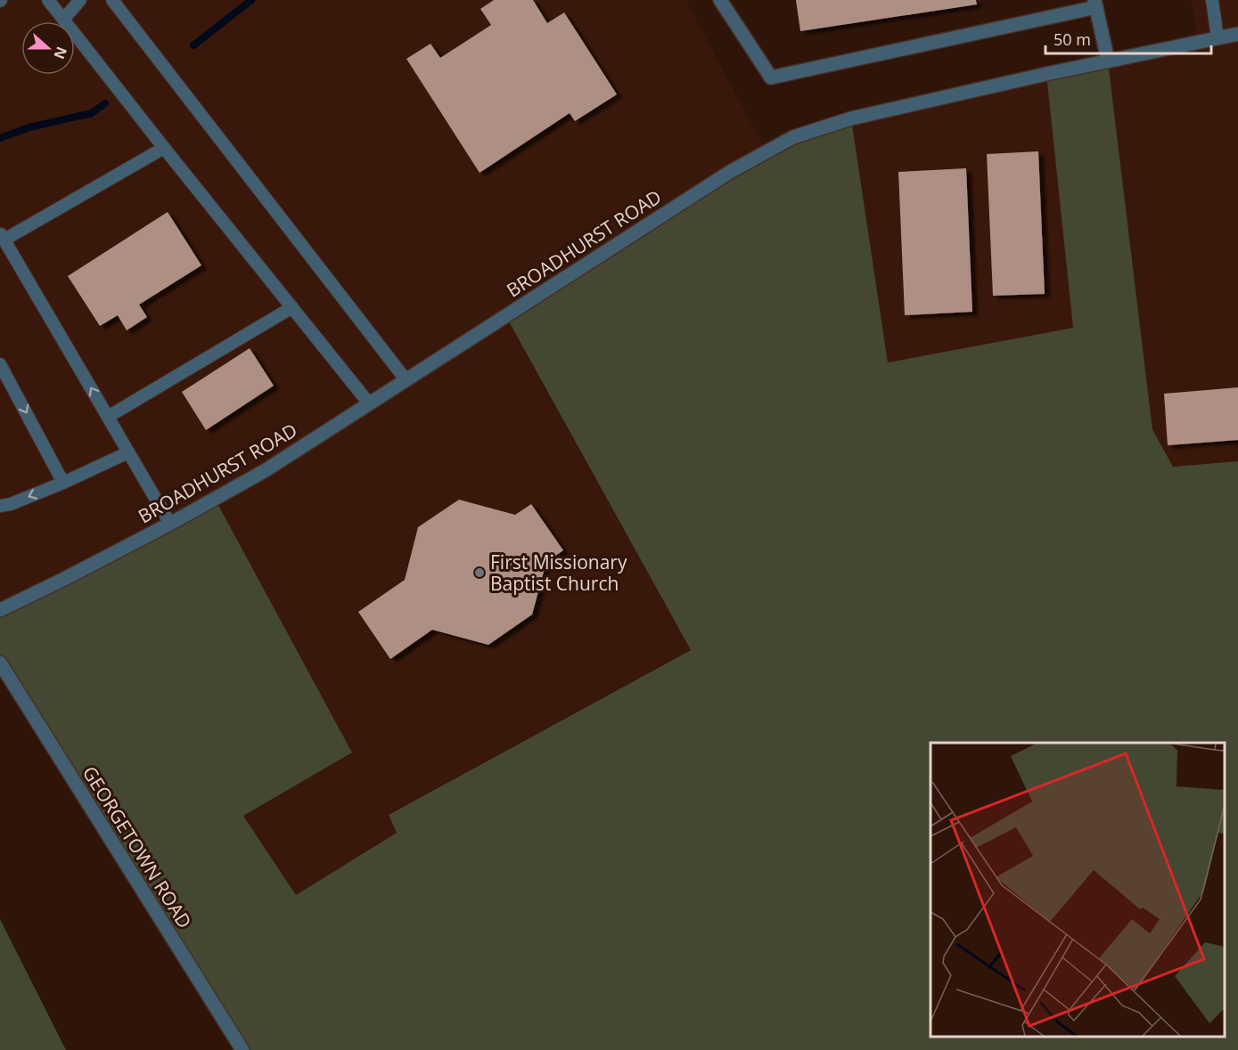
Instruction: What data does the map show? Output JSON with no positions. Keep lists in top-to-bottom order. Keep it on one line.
{"streets":{"street":["BROADHURST ROAD","GEORGETOWN ROAD"]},"places":["First Missionary Baptist Church"],"scale_bar":"50 m","north":"right"}
